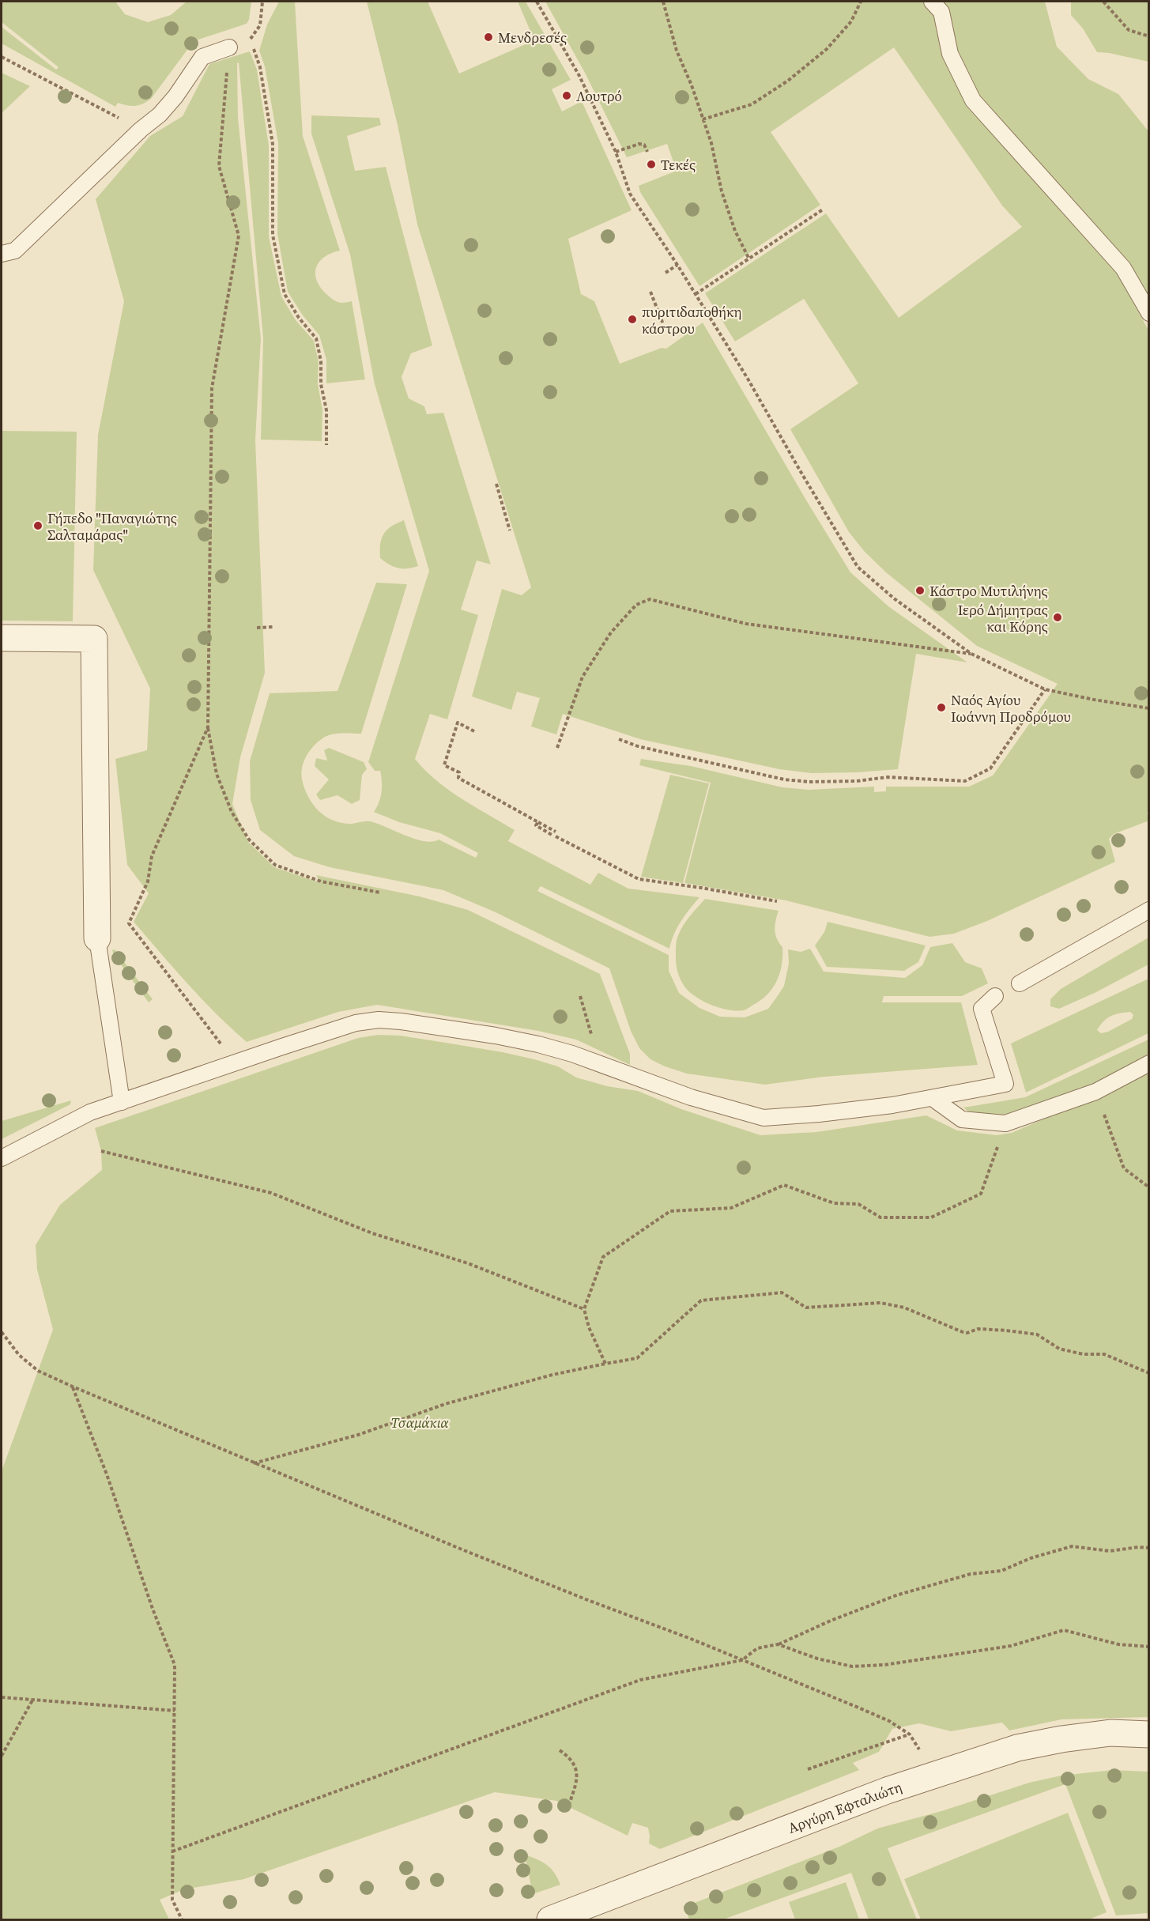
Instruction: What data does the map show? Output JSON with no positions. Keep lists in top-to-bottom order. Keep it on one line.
{"streets":{"street":["Αργύρη Εφταλιώτη"]},"parks":["Τσαμάκια"],"places":["Μενδρεσές","Λουτρό","Τεκές","πυριτιδαποθήκη κάστρου","Γήπεδο \"Παναγιώτης Σαλταμάρας\"","Κάστρο Μυτιλήνης","Ιερό Δήμητρας και Κόρης","Ναός Αγίου Ιωάννη Προδρόμου"]}
